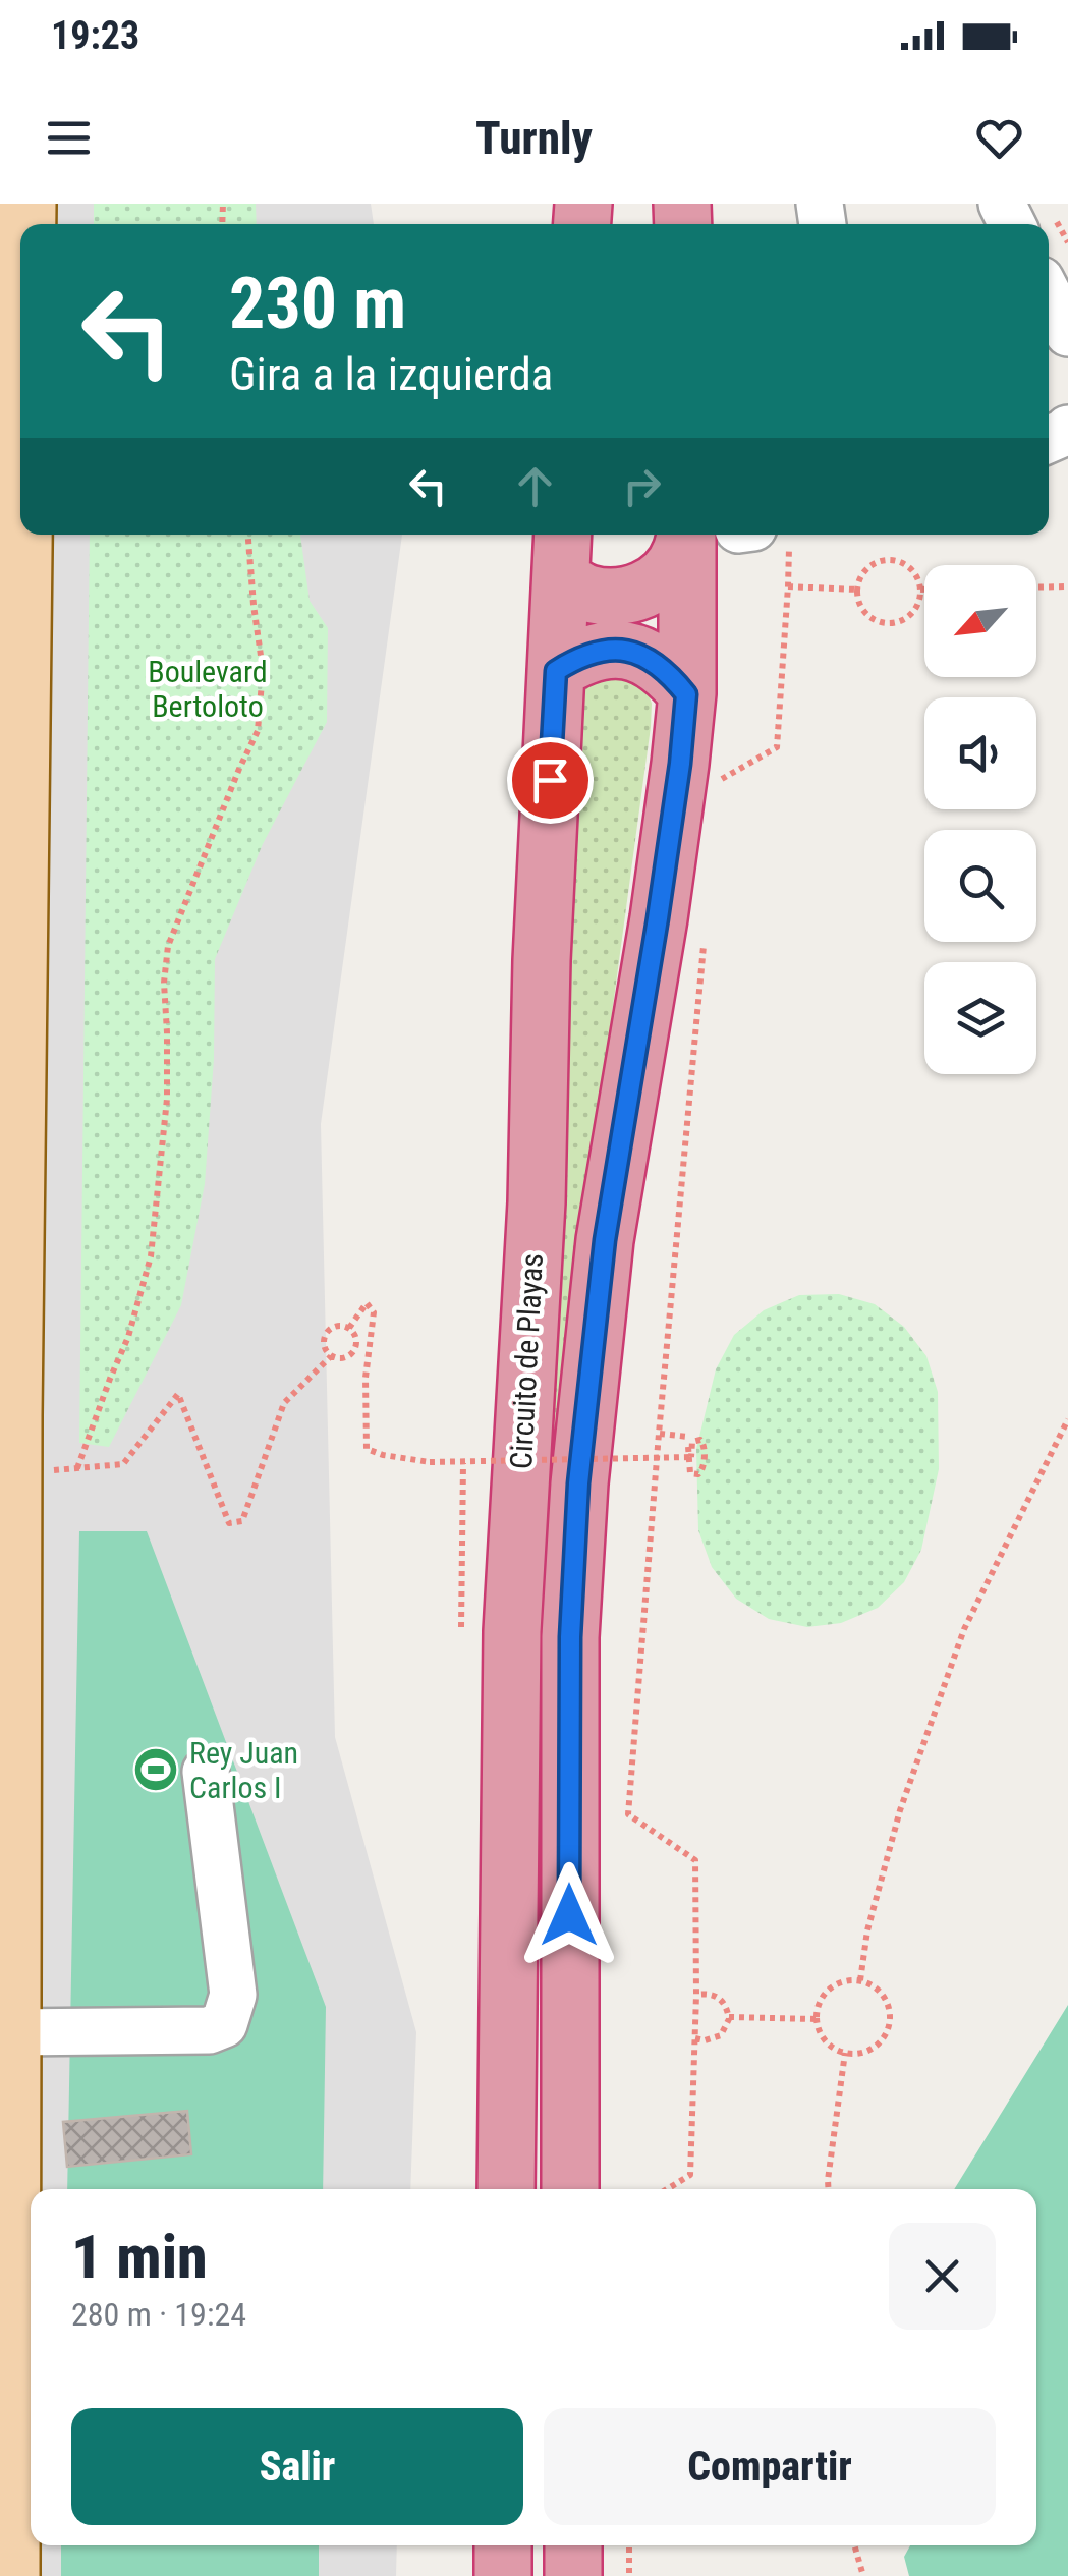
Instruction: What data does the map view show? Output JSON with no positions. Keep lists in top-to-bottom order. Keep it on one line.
{"streets":{"highway":["Circuito de Playas"]},"parks":["Boulevard Bertoloto"],"places":{"sports":["Rey Juan Carlos I"]},"north":"bottom left","page":{"status":"19:23","header":"Turnly","turn":["230 m","Gira a la izquierda"],"heading":["1 min","280 m · 19:24"],"buttons":["Salir","Compartir"]}}
